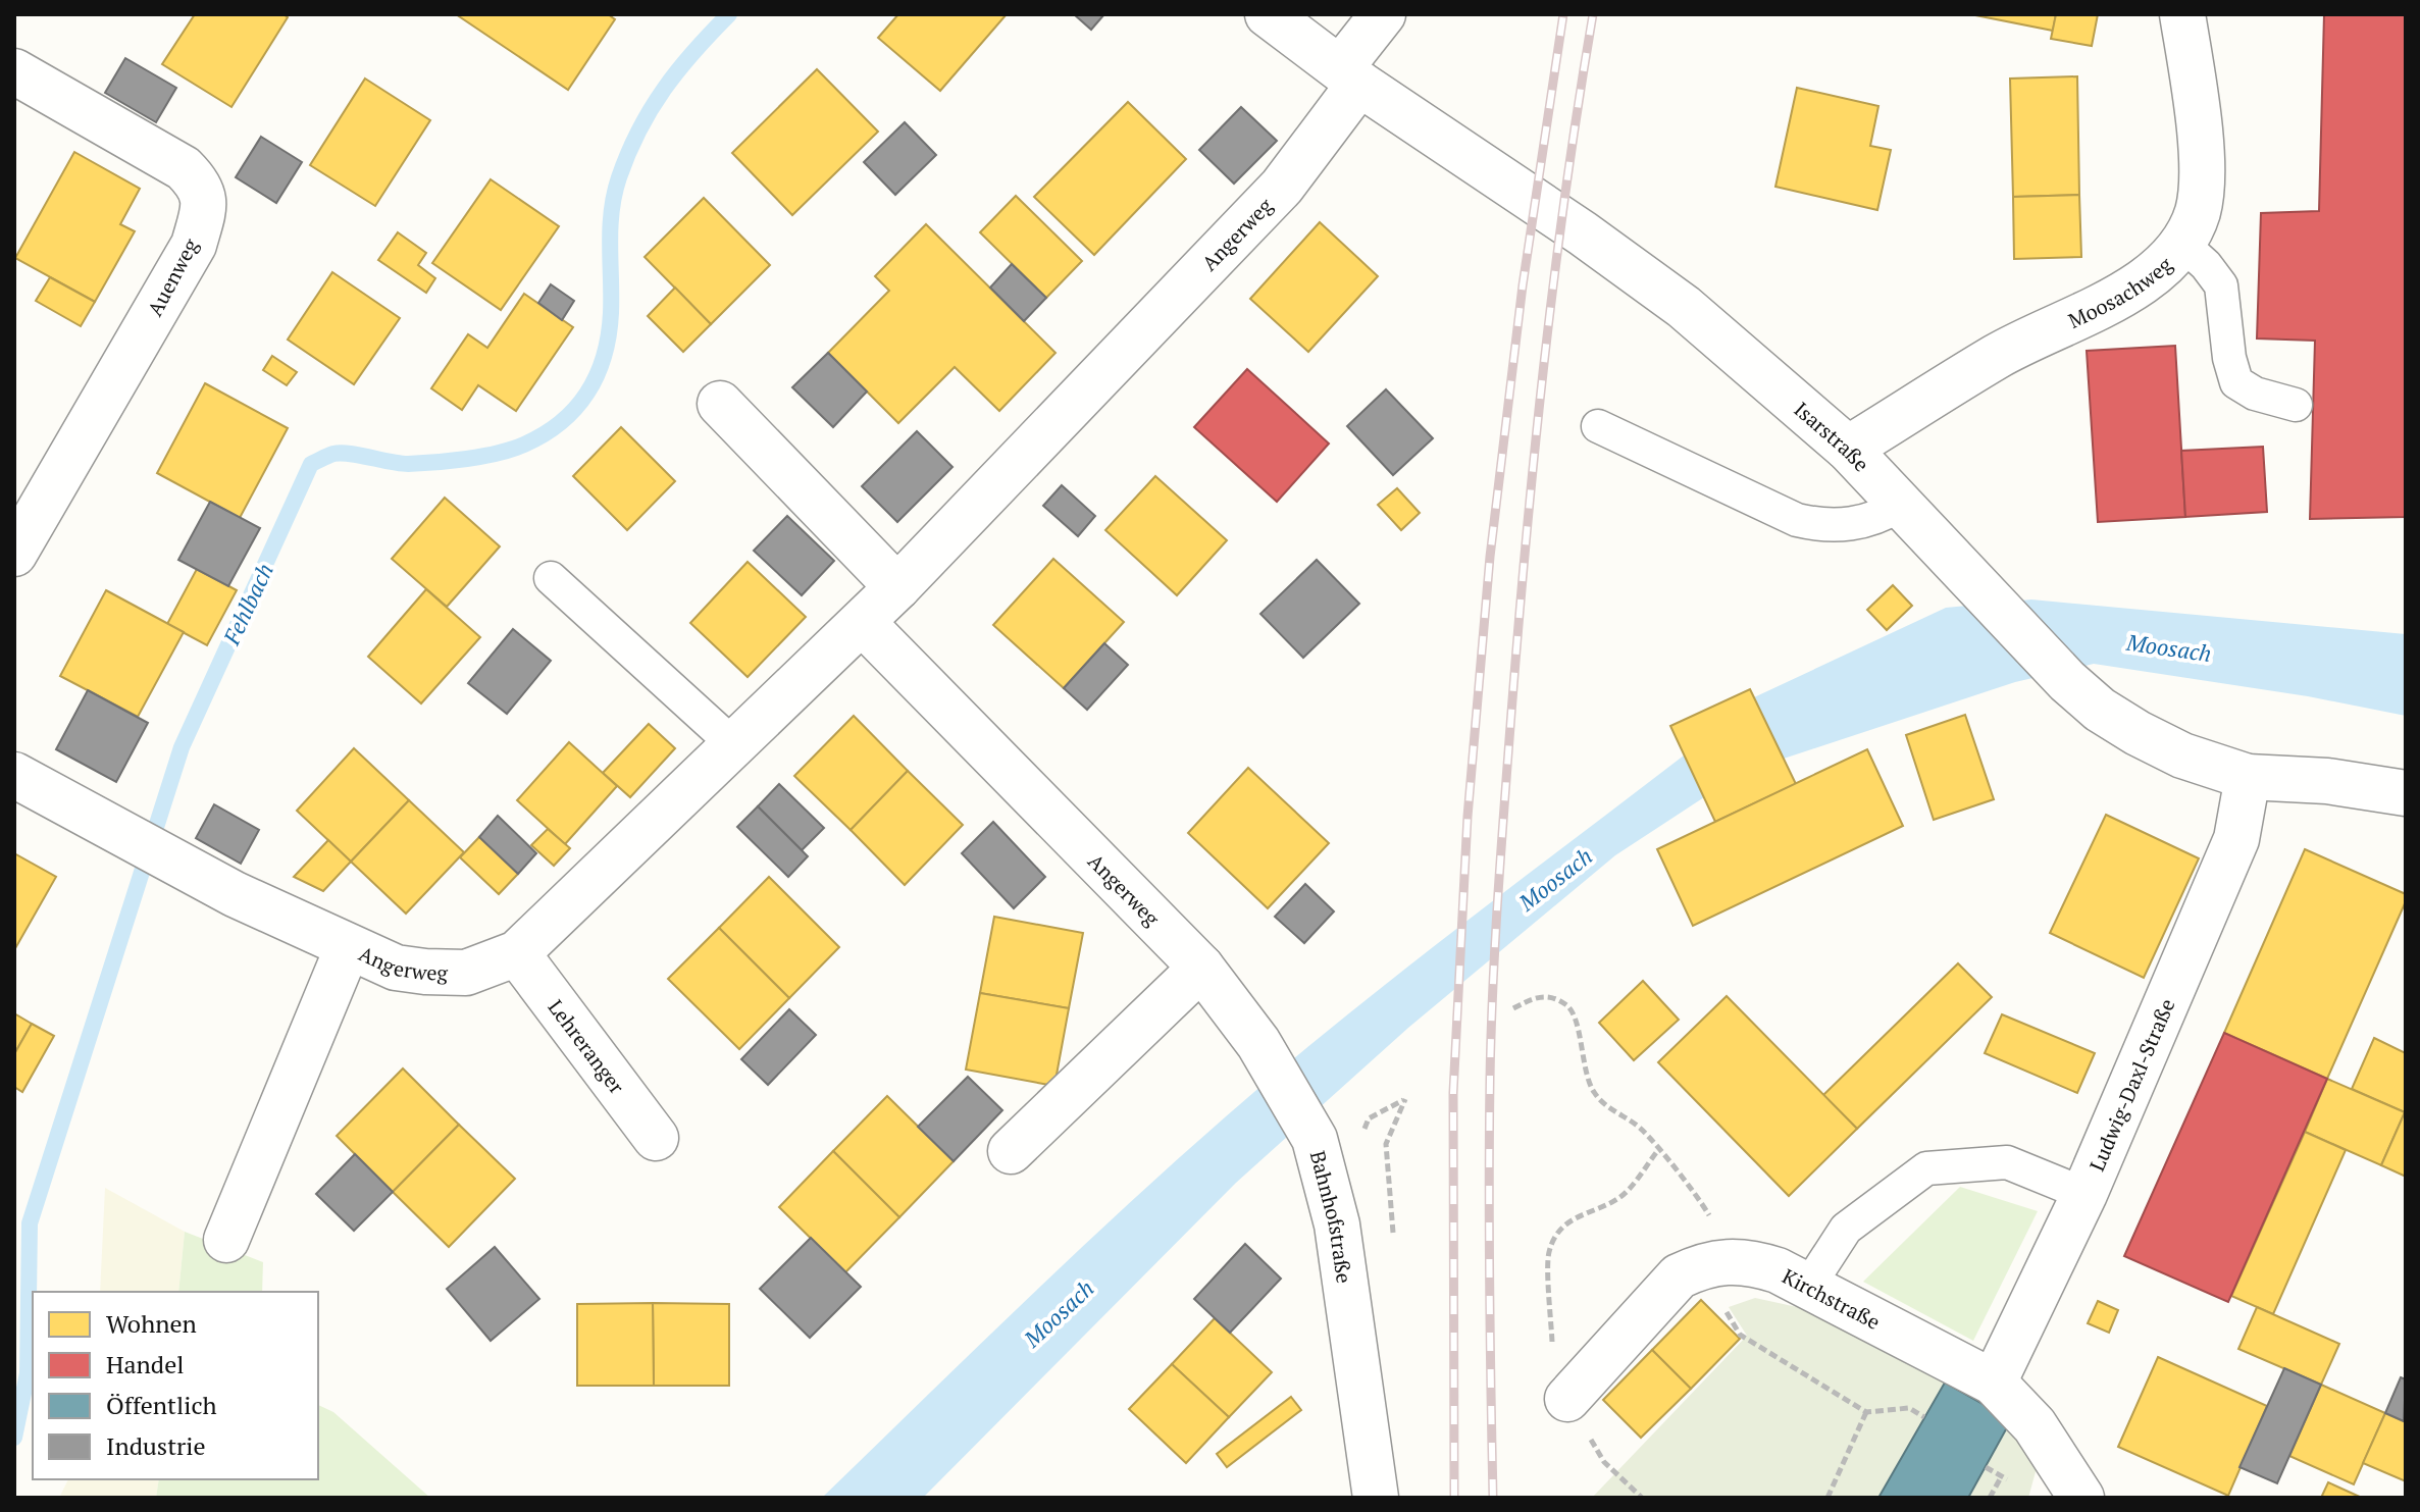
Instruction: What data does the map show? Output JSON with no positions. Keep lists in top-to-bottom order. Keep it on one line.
{"streets":{"street":["Angerweg","Auenweg","Moosachweg","Isarstraße","Lehreranger","Ludwig-Daxl-Straße","Bahnhofstraße","Kirchstraße"]},"crossings":[["Angerweg","Isarstraße"],["Angerweg","Lehreranger"],["Angerweg","Bahnhofstraße"],["Moosachweg","Isarstraße"],["Isarstraße","Ludwig-Daxl-Straße"],["Ludwig-Daxl-Straße","Kirchstraße"]],"water":["Fehlbach","Moosach"],"legend":["Wohnen","Handel","Öffentlich","Industrie"]}
